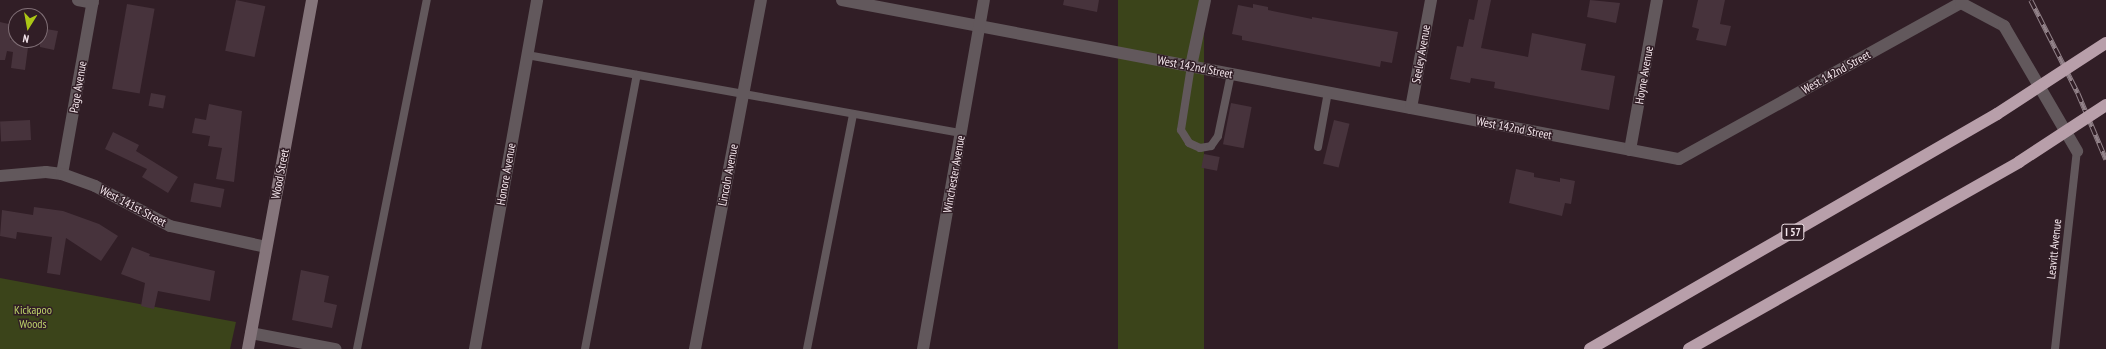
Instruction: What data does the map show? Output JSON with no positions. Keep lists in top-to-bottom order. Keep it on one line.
{"streets":{"highway":["I 57"],"main road":["Wood Street"],"street":["Seeley Avenue","West 142nd Street","Hoyne Avenue","Page Avenue","Honore Avenue","Winchester Avenue","Lincoln Avenue","West 141st Street"],"lane":["Leavitt Avenue"]},"crossings":[["Seeley Avenue","West 142nd Street"],["West 142nd Street","Hoyne Avenue"],["West 142nd Street","Winchester Avenue"],["West 142nd Street","Leavitt Avenue"],["Page Avenue","West 141st Street"],["Wood Street","West 141st Street"]],"parks":["Kickapoo Woods"],"north":"bottom"}
